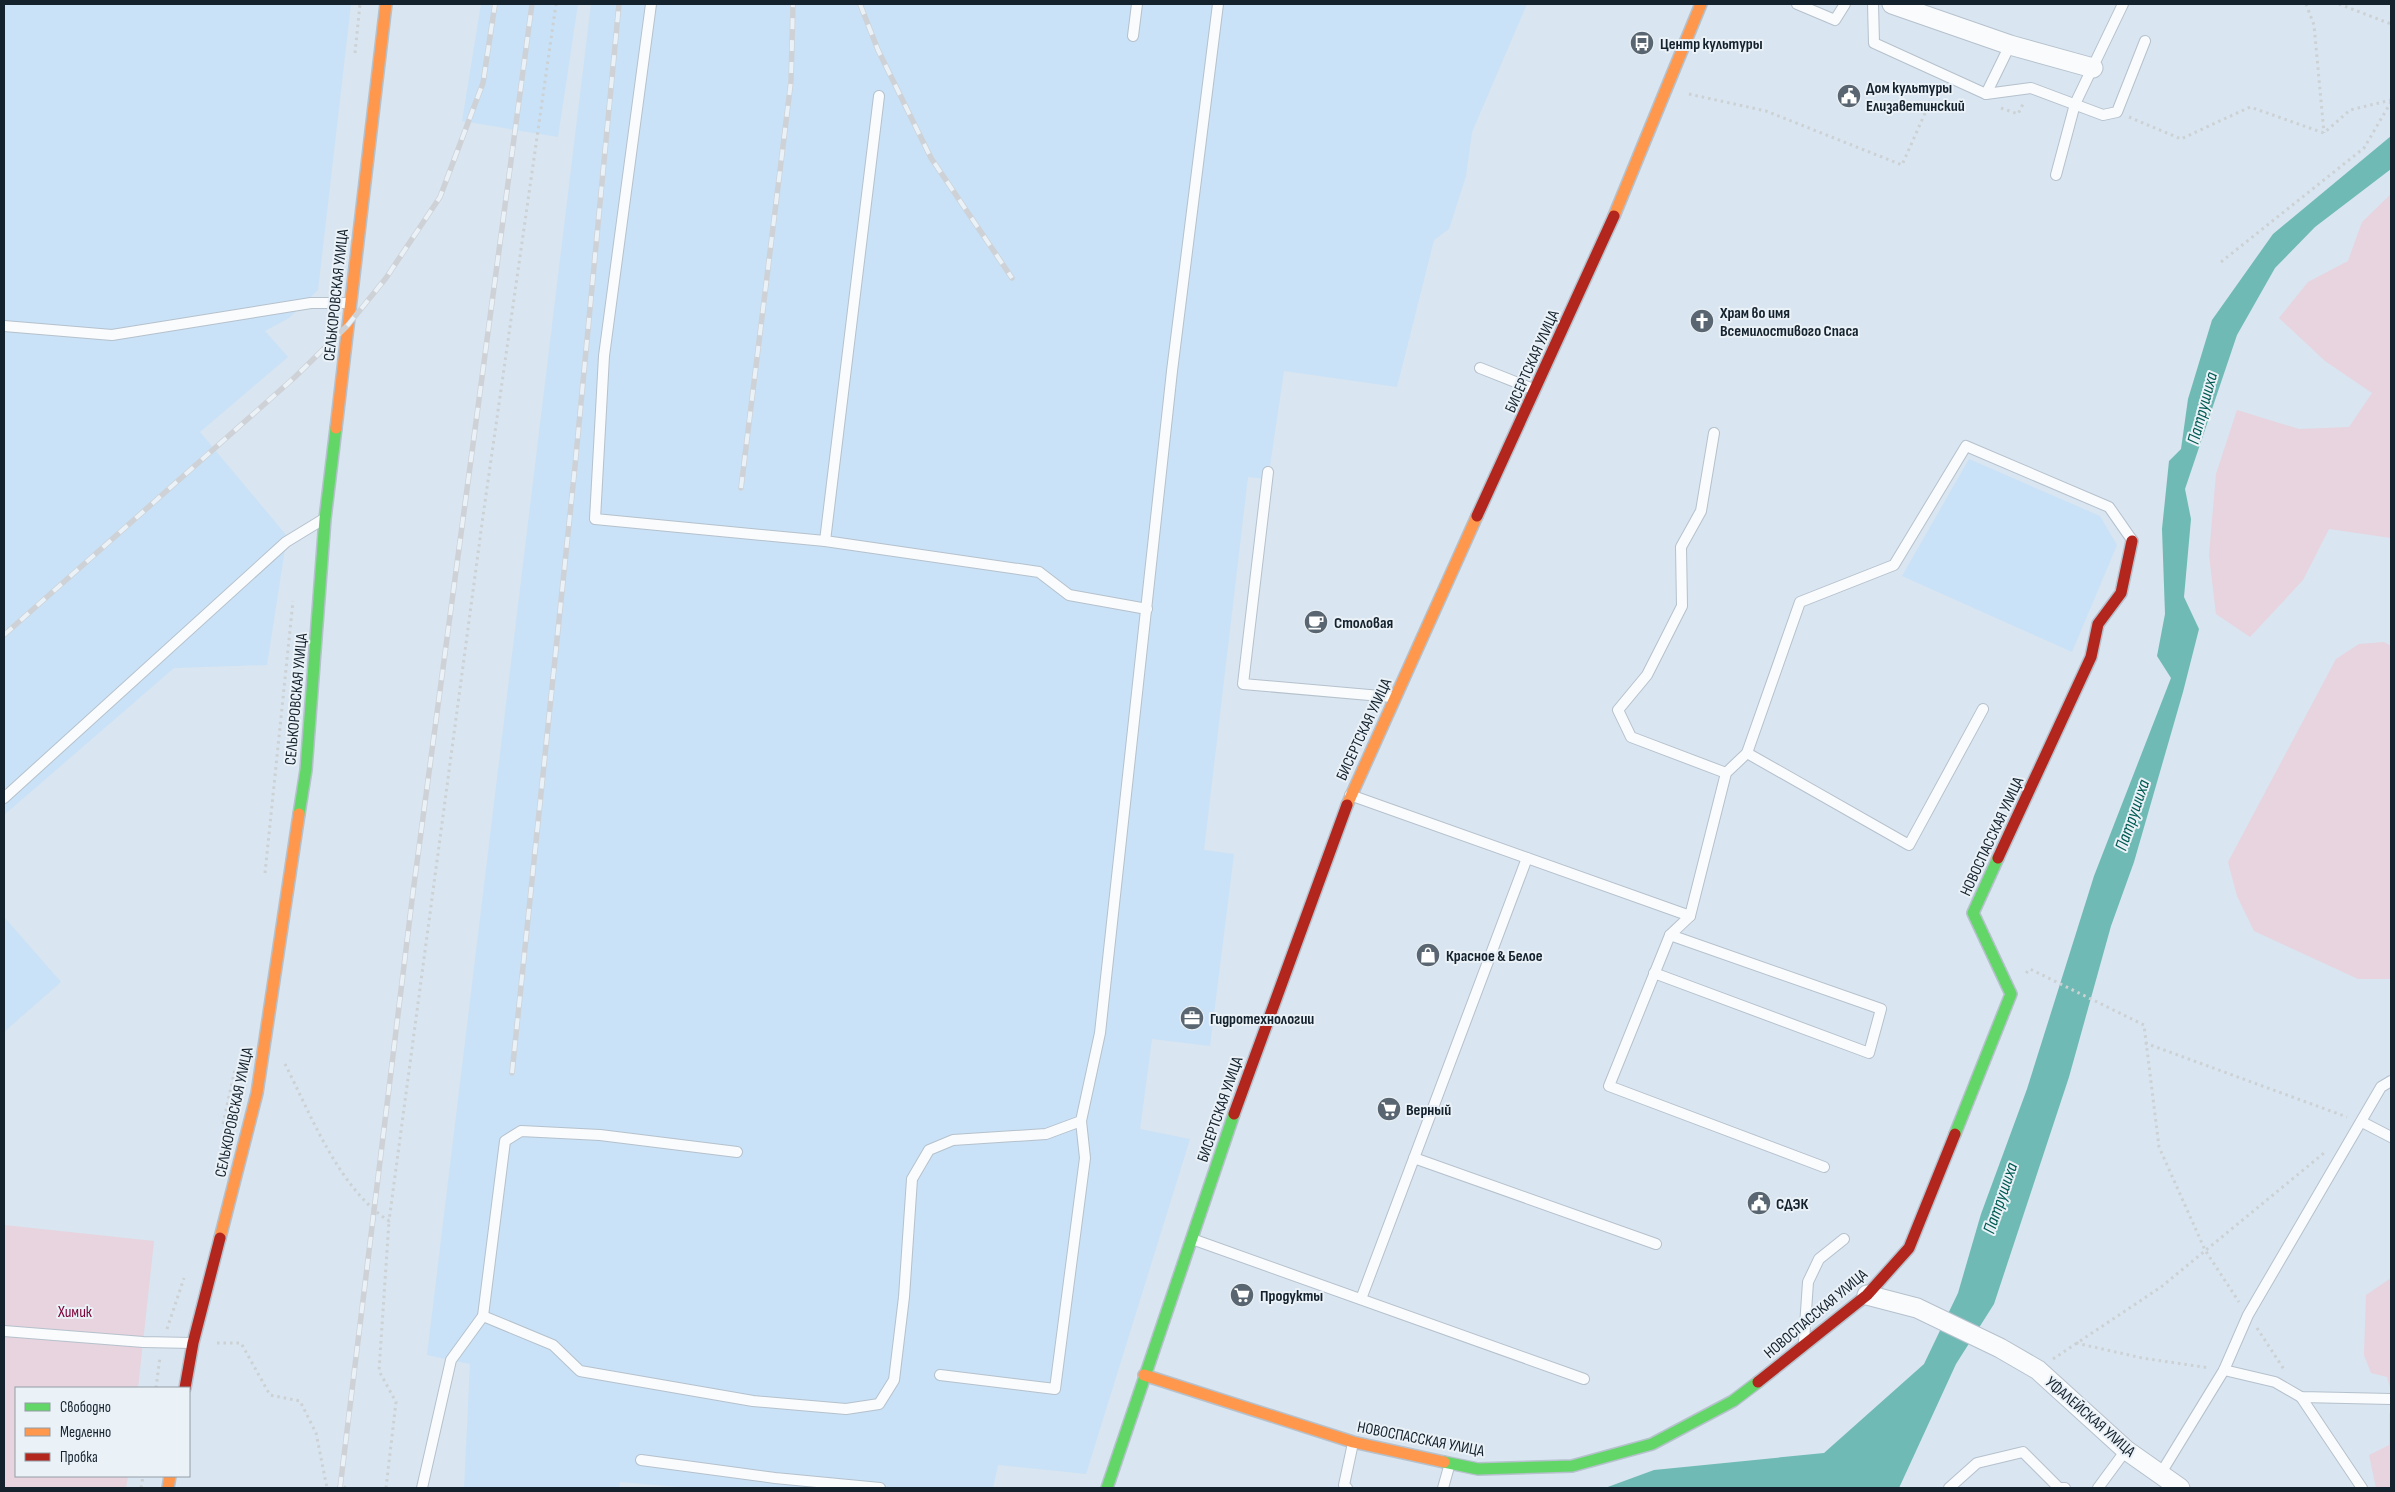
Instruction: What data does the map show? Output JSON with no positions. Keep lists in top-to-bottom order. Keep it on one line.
{"streets":{"main road":["СЕЛЬКОРОВСКАЯ УЛИЦА","БИСЕРТСКАЯ УЛИЦА","НОВОСПАССКАЯ УЛИЦА"],"street":["УФАЛЕЙСКАЯ УЛИЦА"]},"crossings":[["БИСЕРТСКАЯ УЛИЦА","НОВОСПАССКАЯ УЛИЦА"],["НОВОСПАССКАЯ УЛИЦА","УФАЛЕЙСКАЯ УЛИЦА"]],"water":["Патрушиха"],"parks":["Химик"],"places":{"bus stop":["Центр культуры"],"public building":["Дом культуры Елизаветинский","СДЭК"],"church":["Храм во имя Всемилостивого Спаса"],"cafe":["Столовая"],"shop":["Красное & Белое"],"office":["Гидротехнологии"],"supermarket":["Верный","Продукты"]},"legend":["Свободно","Медленно","Пробка"]}
